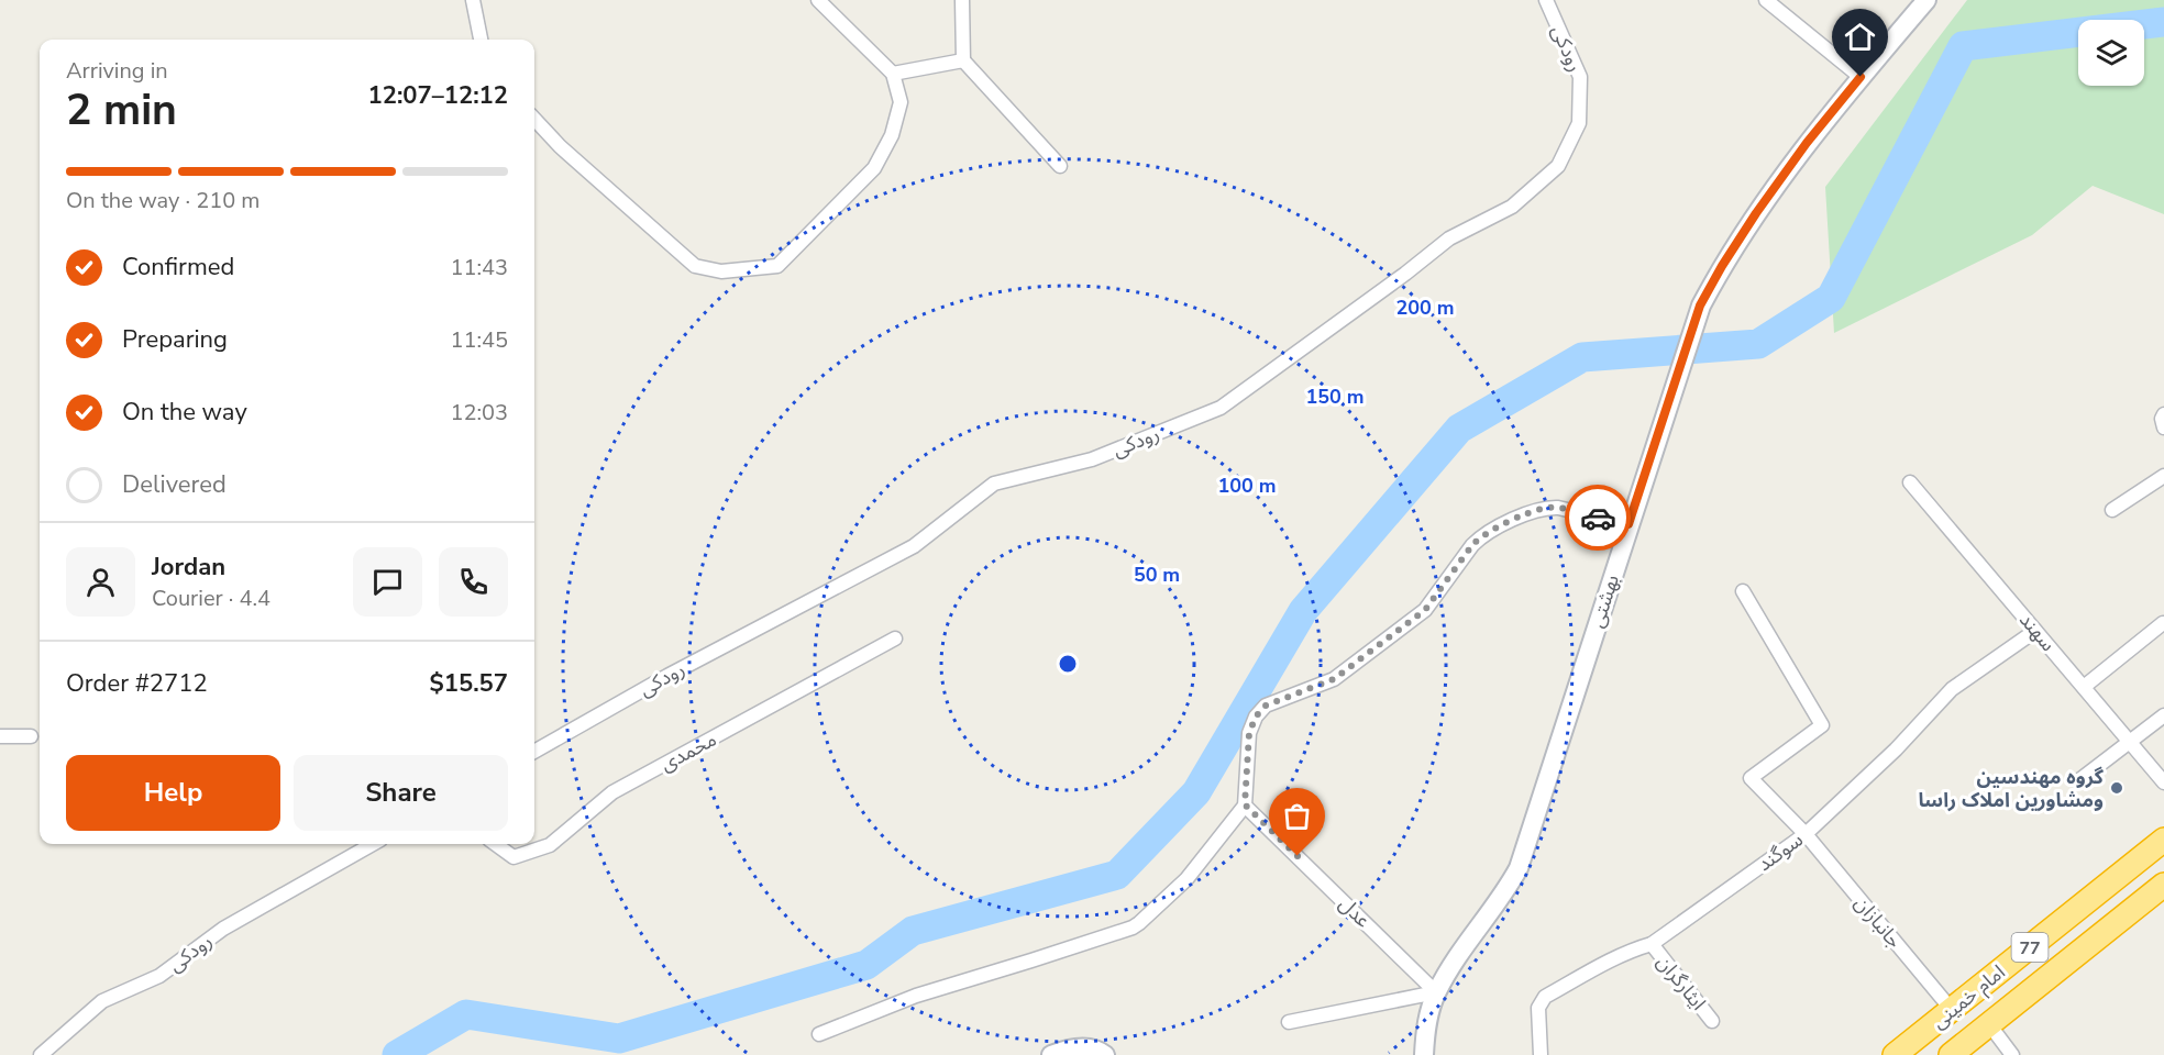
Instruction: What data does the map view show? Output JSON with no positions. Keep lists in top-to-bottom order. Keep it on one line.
{"streets":{"highway":["77","امام خمینی"],"street":["رودکی","بهشتی","سهند","محمدی","سوگند","عدل","جانبازان","ایثارگران"]},"crossings":[["بهشتی","عدل"],["سهند","سوگند"],["سوگند","جانبازان"],["سوگند","ایثارگران"],["جانبازان","امام خمینی"]],"places":["گروه مهندسین ومشاورین املاک راسا"],"page":{"heading":["2 min","Arriving in","12:07–12:12"],"panel":["Jordan","Courier · 4.4","Order #2712","$15.57"],"bar":"On the way · 210 m","list":[["Confirmed","11:43"],["Preparing","11:45"],["On the way","12:03"],"Delivered"],"buttons":["Help","Share"]},"rings":["200 m","150 m","100 m","50 m"]}
